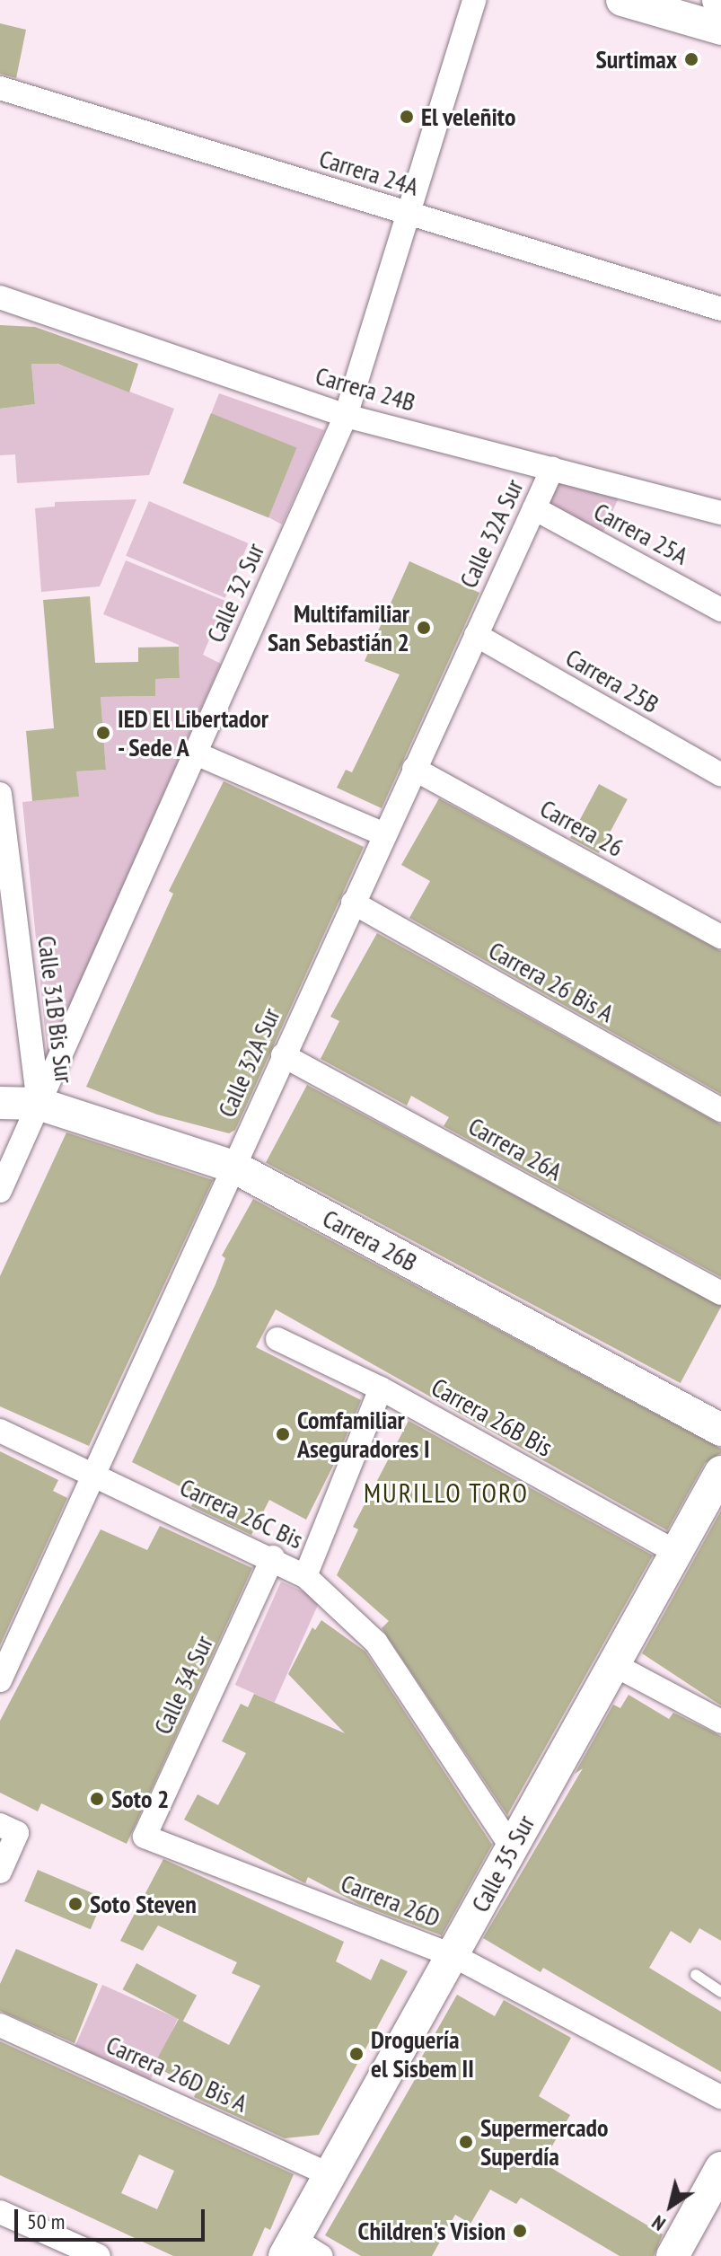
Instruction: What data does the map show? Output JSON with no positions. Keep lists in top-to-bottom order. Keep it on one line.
{"streets":{"street":["Carrera 24A","Carrera 24B","Calle 32A Sur","Carrera 25A","Calle 32 Sur","Carrera 25B","Carrera 26","Carrera 26 Bis A","Calle 31B Bis Sur","Carrera 26A","Carrera 26B","Carrera 26B Bis","Carrera 26C Bis","Calle 34 Sur","Calle 35 Sur","Carrera 26D","Carrera 26D Bis A"]},"crossings":[["Carrera 24A","Calle 32 Sur"],["Carrera 24B","Calle 32A Sur"],["Carrera 24B","Calle 32 Sur"],["Calle 32A Sur","Carrera 25A"],["Calle 32A Sur","Carrera 25B"],["Calle 32A Sur","Carrera 26"],["Calle 32A Sur","Carrera 26 Bis A"],["Calle 32A Sur","Carrera 26A"],["Calle 32A Sur","Carrera 26B"],["Calle 32A Sur","Carrera 26C Bis"],["Calle 32 Sur","Calle 31B Bis Sur"],["Calle 32 Sur","Carrera 26B"],["Calle 31B Bis Sur","Carrera 26B"],["Carrera 26B Bis","Calle 35 Sur"],["Carrera 26C Bis","Calle 34 Sur"],["Carrera 26C Bis","Calle 35 Sur"],["Calle 34 Sur","Carrera 26D"],["Calle 35 Sur","Carrera 26D"],["Calle 35 Sur","Carrera 26D Bis A"]],"districts":["MURILLO TORO"],"places":["Surtimax","El veleñito","Multifamiliar San Sebastián 2","IED El Libertador - Sede A","Comfamiliar Aseguradores I","Soto 2","Soto Steven","Droguería el Sisbem II","Supermercado Superdía","Children's Vision"],"scale_bar":"50 m","north":"bottom left"}
